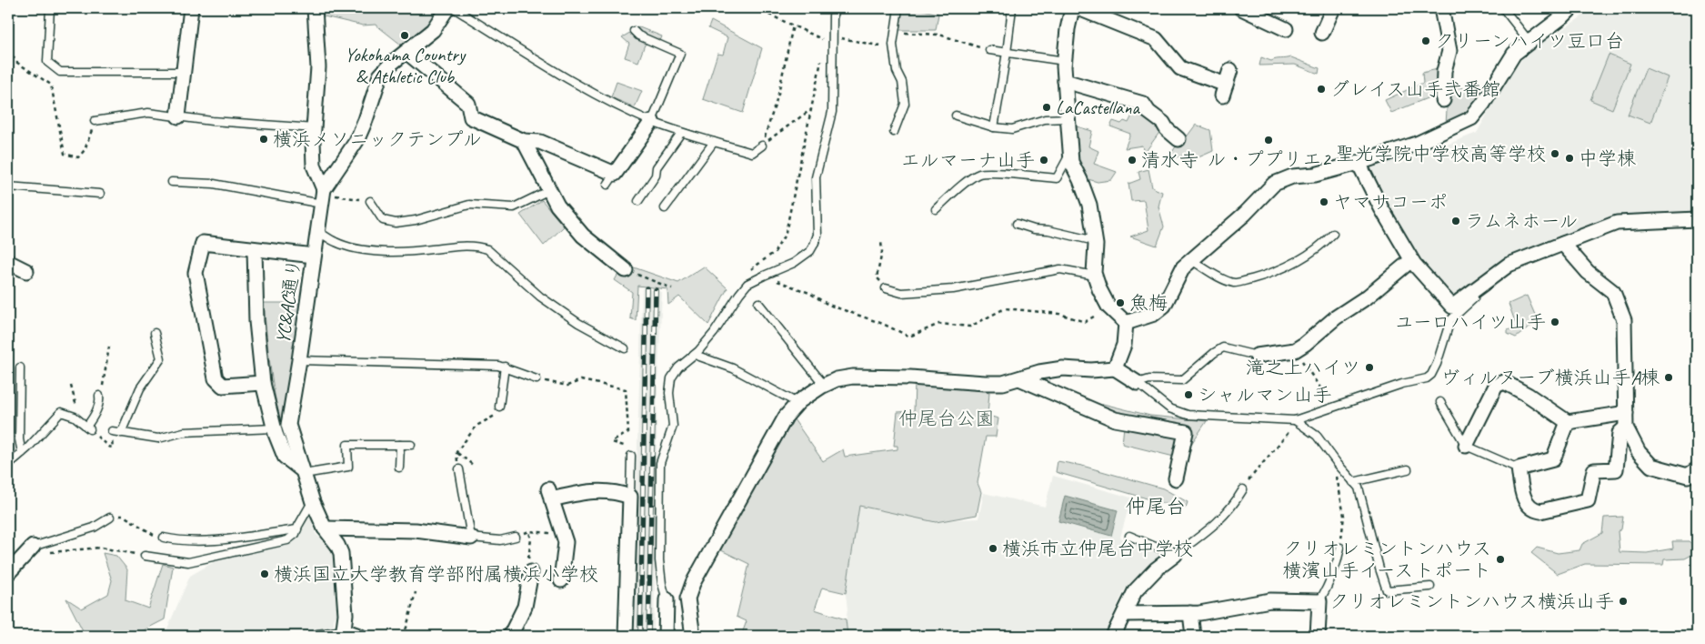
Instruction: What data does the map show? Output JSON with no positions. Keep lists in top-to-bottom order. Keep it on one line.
{"streets":{"street":["YC&AC通り"]},"districts":["仲尾台"],"parks":["仲尾台公園"],"places":["Yokohama Country & Athletic Club","クリーンハイツ豆口台","グレイス山手弐番館","LaCastellana","横浜メソニックテンプル","ル・ププリエ2","聖光学院中学校高等学校","中学棟","エルマーナ山手","清水寺","ヤマサコーポ","ラムネホール","魚梅","ユーロハイツ山手","滝之上ハイツ","ヴィルヌーブ横浜山手A棟","シャルマン山手","横浜市立仲尾台中学校","クリオレミントンハウス 横濱山手イーストポート","横浜国立大学教育学部附属横浜小学校","クリオレミントンハウス横浜山手"]}
